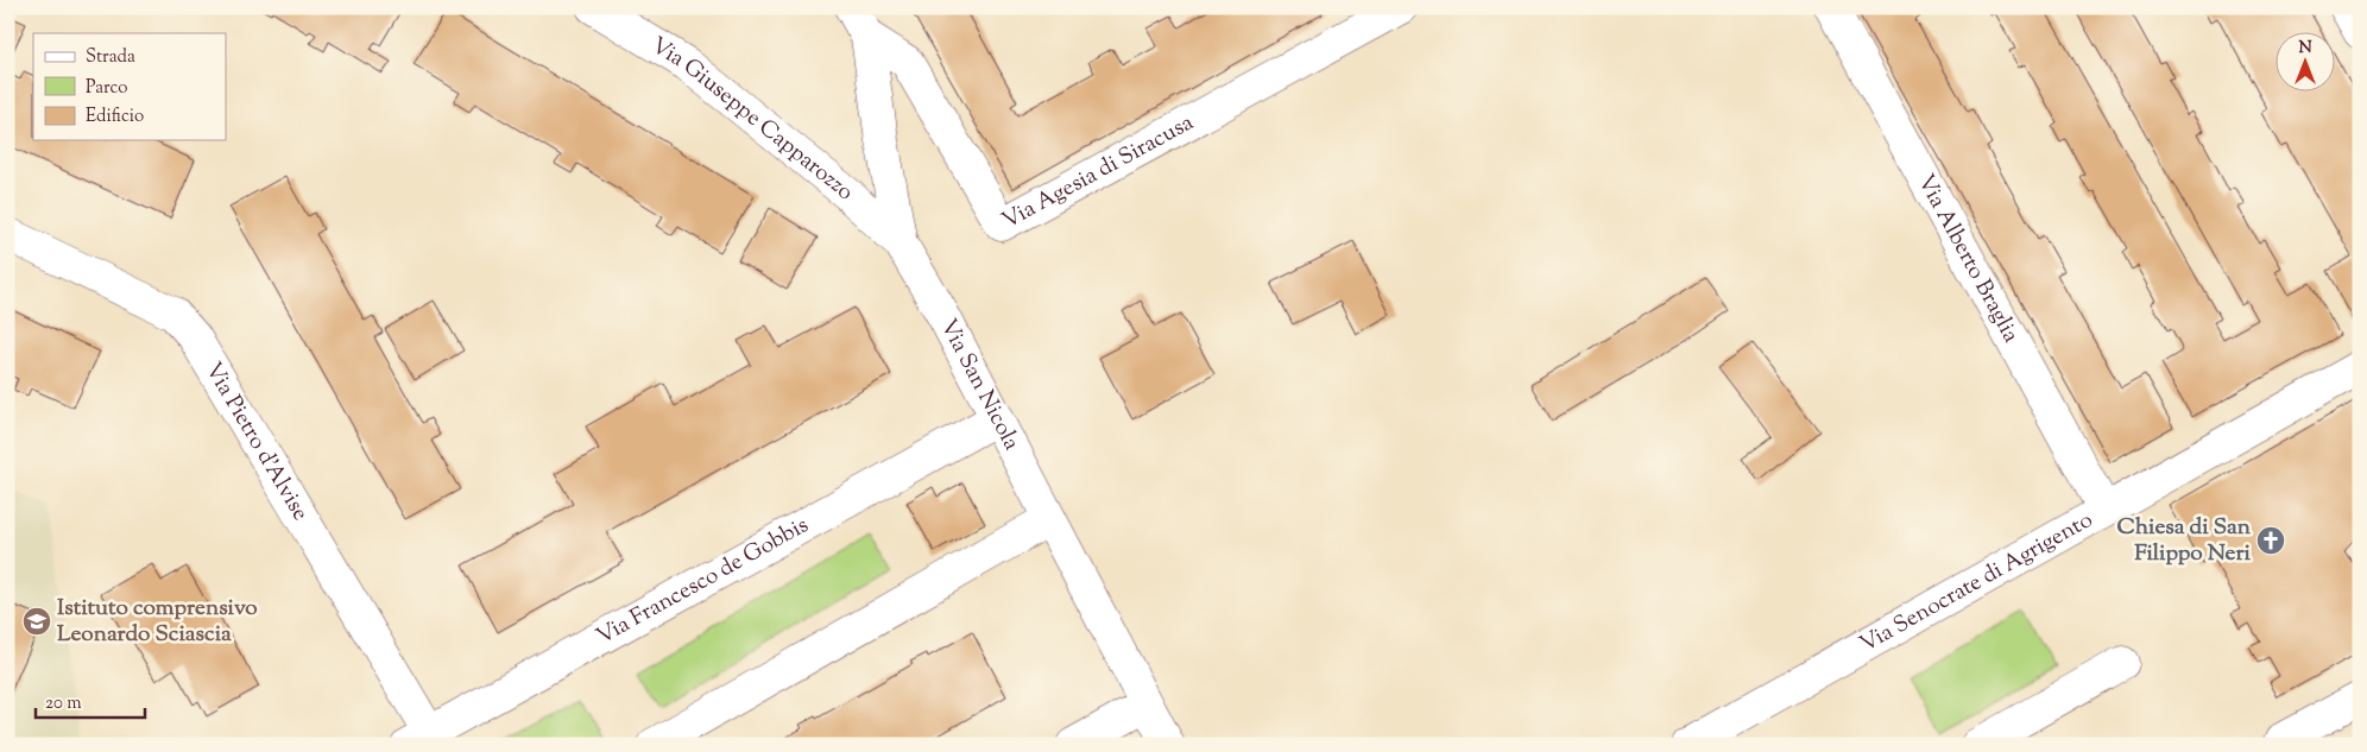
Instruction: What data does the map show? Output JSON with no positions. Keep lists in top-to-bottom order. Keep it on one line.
{"streets":{"street":["Via Giuseppe Capparozzo","Via Agesia di Siracusa","Via Alberto Braglia","Via San Nicola","Via Pietro d'Alvise","Via Francesco de Gobbis","Via Senocrate di Agrigento"]},"crossings":[["Via Giuseppe Capparozzo","Via San Nicola"],["Via Agesia di Siracusa","Via San Nicola"],["Via Alberto Braglia","Via Senocrate di Agrigento"],["Via San Nicola","Via Francesco de Gobbis"],["Via Pietro d'Alvise","Via Francesco de Gobbis"]],"places":{"church":["Chiesa di San Filippo Neri"],"school or university":["Istituto comprensivo Leonardo Sciascia"]},"legend":["Strada","Parco","Edificio"],"scale_bar":"20 m","north":"top"}
